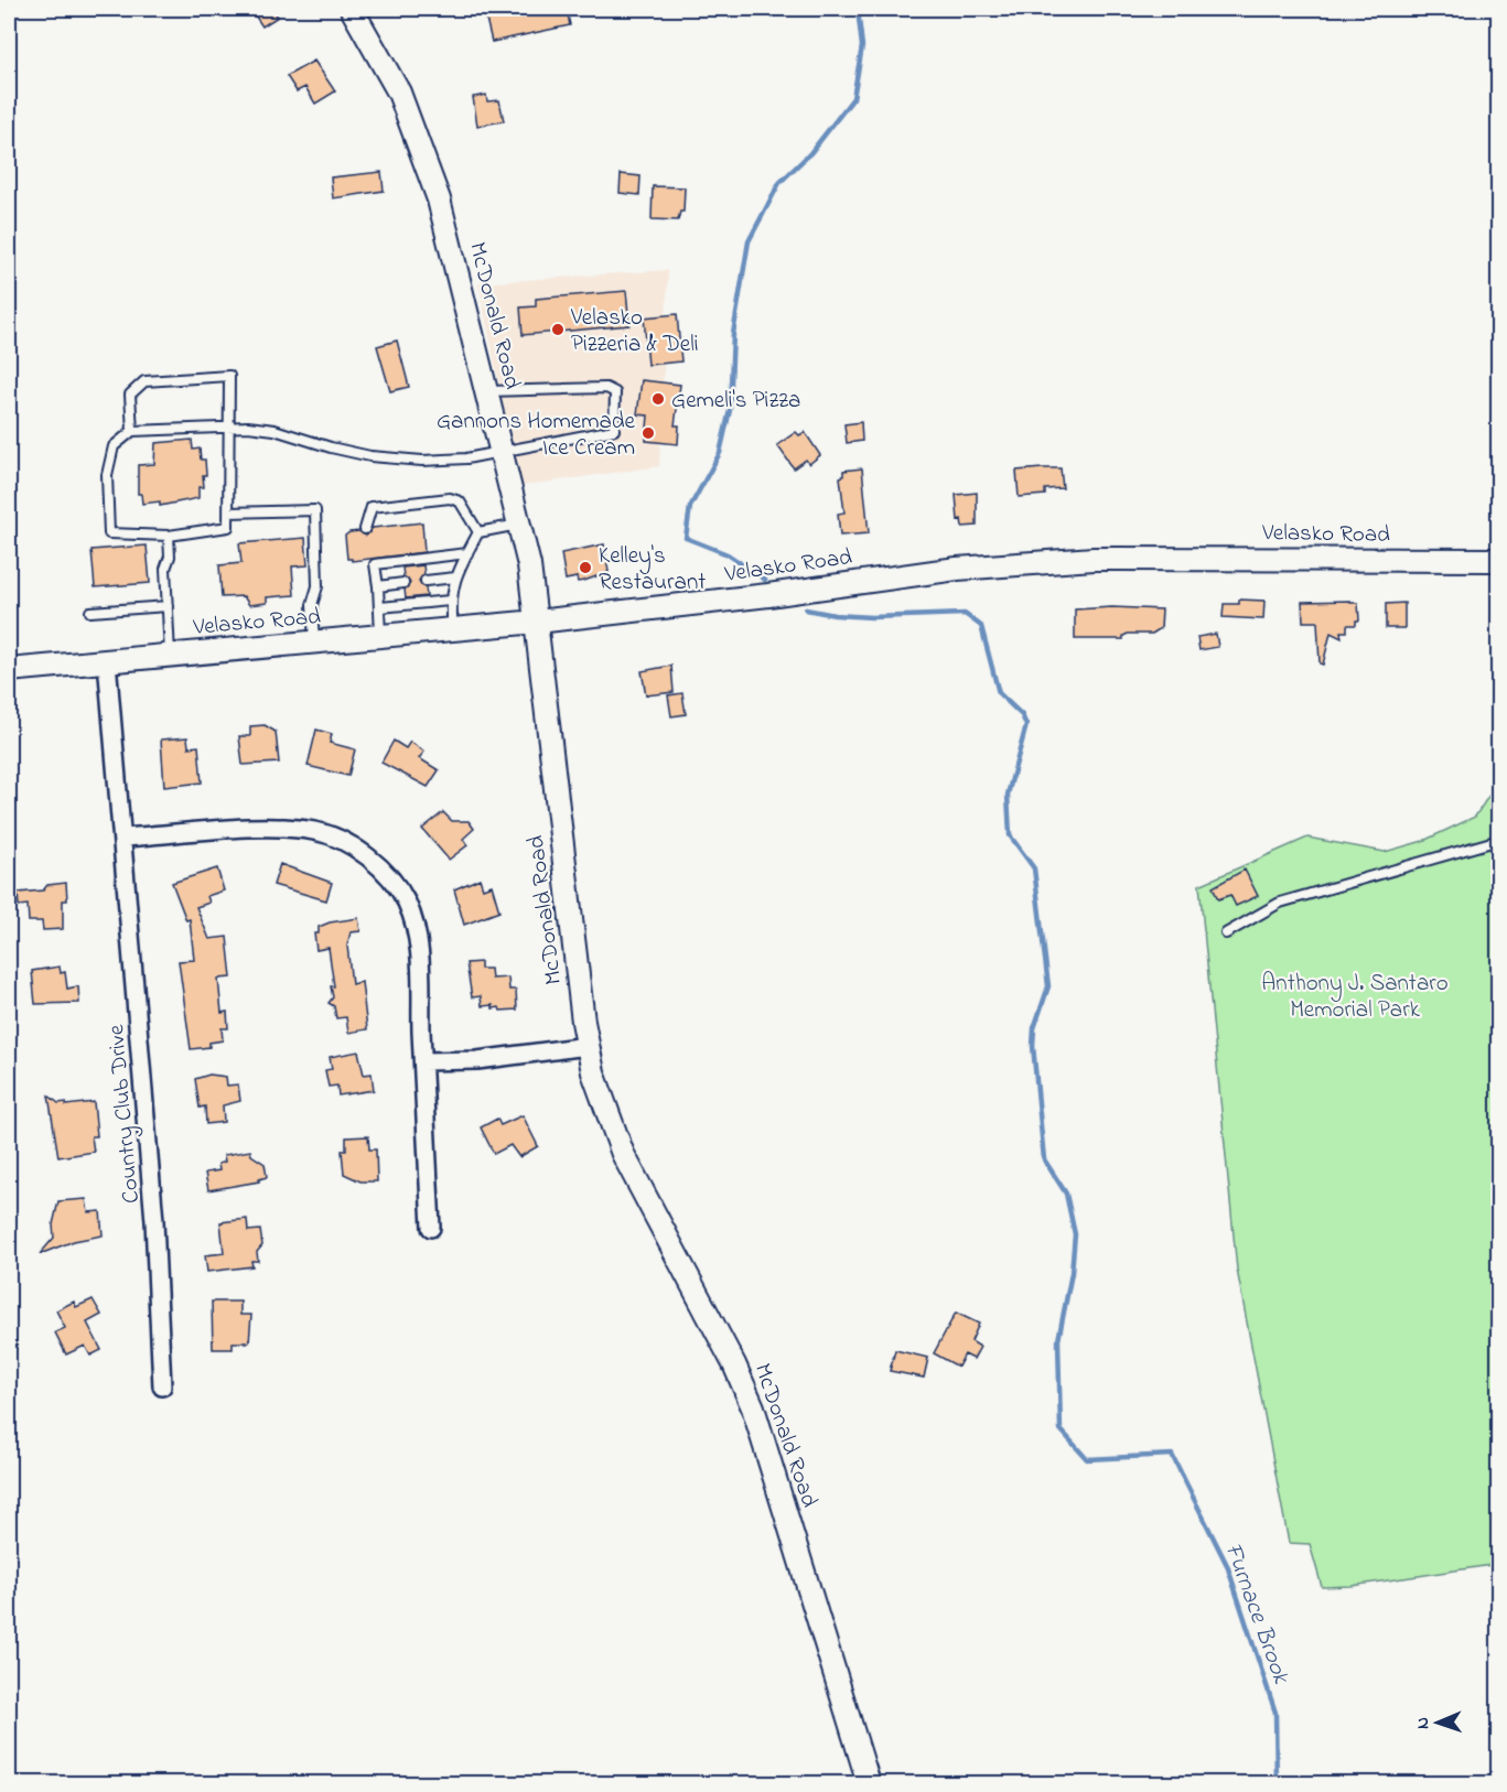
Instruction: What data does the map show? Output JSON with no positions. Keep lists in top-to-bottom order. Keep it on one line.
{"streets":{"street":["McDonald Road","Velasko Road","Country Club Drive"]},"crossings":[["McDonald Road","Velasko Road"],["Velasko Road","Country Club Drive"]],"water":["Furnace Brook"],"parks":["Anthony J. Santaro Memorial Park"],"places":["Velasko Pizzeria & Deli","Gemeli's Pizza","Gannons Homemade Ice Cream","Kelley's Restaurant"],"north":"left"}
